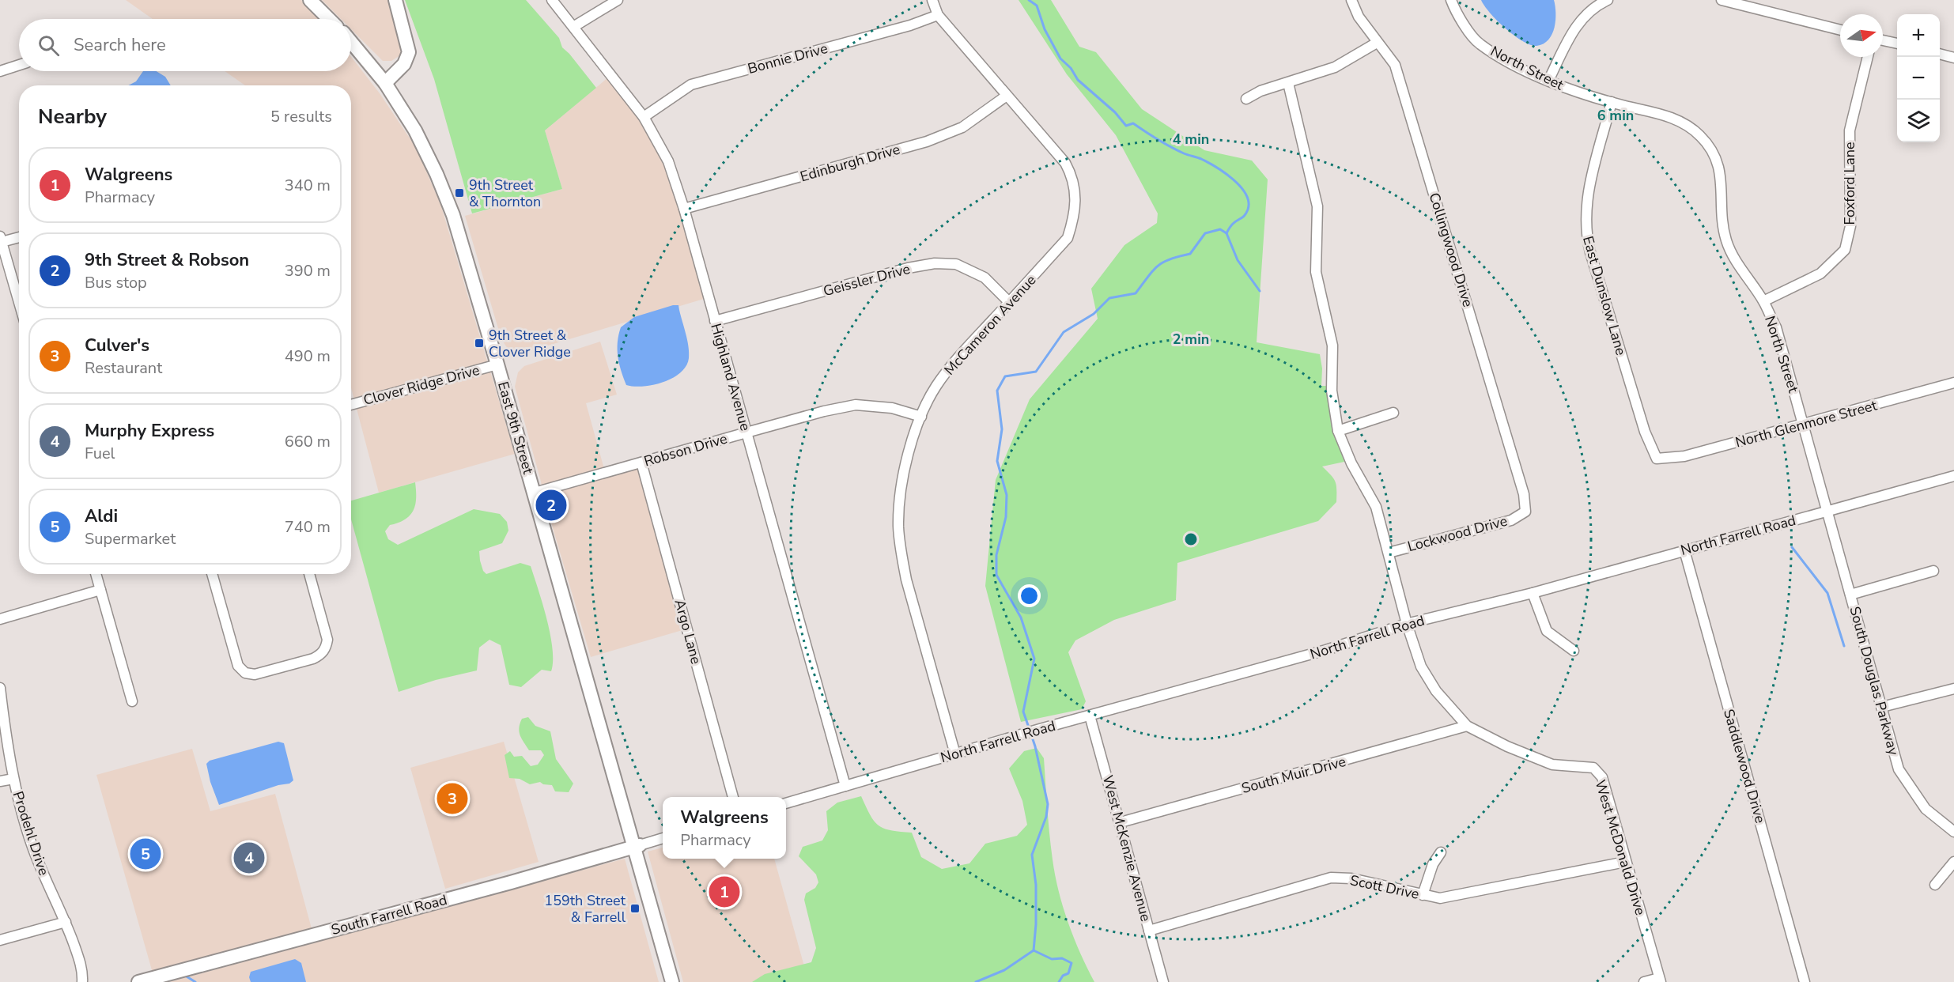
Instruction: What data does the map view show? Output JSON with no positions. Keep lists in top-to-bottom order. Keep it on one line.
{"streets":{"main road":["East 9th Street","South Farrell Road"],"street":["Bonnie Drive","North Street","Edinburgh Drive","Foxford Lane","Collingwood Drive","Geissler Drive","East Dunslow Lane","McCameron Avenue","Highland Avenue","Clover Ridge Drive","North Glenmore Street","Robson Drive","Lockwood Drive","North Farrell Road","Argo Lane","South Douglas Parkway","Saddlewood Drive","South Muir Drive","Prodehl Drive","West McDonald Drive","West McKenzie Avenue","Scott Drive"]},"crossings":[["Bonnie Drive","McCameron Avenue"],["Bonnie Drive","Highland Avenue"],["North Street","Foxford Lane"],["North Street","East Dunslow Lane"],["North Street","North Glenmore Street"],["North Street","North Farrell Road"],["North Street","South Douglas Parkway"],["Edinburgh Drive","McCameron Avenue"],["Edinburgh Drive","Highland Avenue"],["Collingwood Drive","Lockwood Drive"],["Geissler Drive","McCameron Avenue"],["Geissler Drive","Highland Avenue"],["East Dunslow Lane","North Glenmore Street"],["McCameron Avenue","Robson Drive"],["McCameron Avenue","North Farrell Road"],["Highland Avenue","Robson Drive"],["Highland Avenue","North Farrell Road"],["Clover Ridge Drive","East 9th Street"],["East 9th Street","Robson Drive"],["East 9th Street","South Farrell Road"],["Robson Drive","Argo Lane"],["Lockwood Drive","West McDonald Drive"],["North Farrell Road","South Douglas Parkway"],["North Farrell Road","Saddlewood Drive"],["North Farrell Road","West McDonald Drive"],["North Farrell Road","West McKenzie Avenue"],["South Muir Drive","West McDonald Drive"],["South Muir Drive","West McKenzie Avenue"],["West McDonald Drive","Scott Drive"],["West McKenzie Avenue","Scott Drive"]],"places":{"transit":["9th Street & Thornton","9th Street & Clover Ridge","159th Street & Farrell"]},"north":"right","page":{"map_buttons":["+","−"],"search":"Search here","heading":["Nearby","5 results"],"list":[{"mark":"1","name":"Walgreens","note":"Pharmacy","value":"340 m"},{"mark":"2","name":"9th Street & Robson","note":"Bus stop","value":"390 m"},{"mark":"3","name":"Culver's","note":"Restaurant","value":"490 m"},{"mark":"4","name":"Murphy Express","note":"Fuel","value":"660 m"},{"mark":"5","name":"Aldi","note":"Supermarket","value":"740 m"}],"pins":["2","3","5","4","1"],"popup":["Walgreens","Pharmacy"]},"rings":["6 min","4 min","2 min"]}
